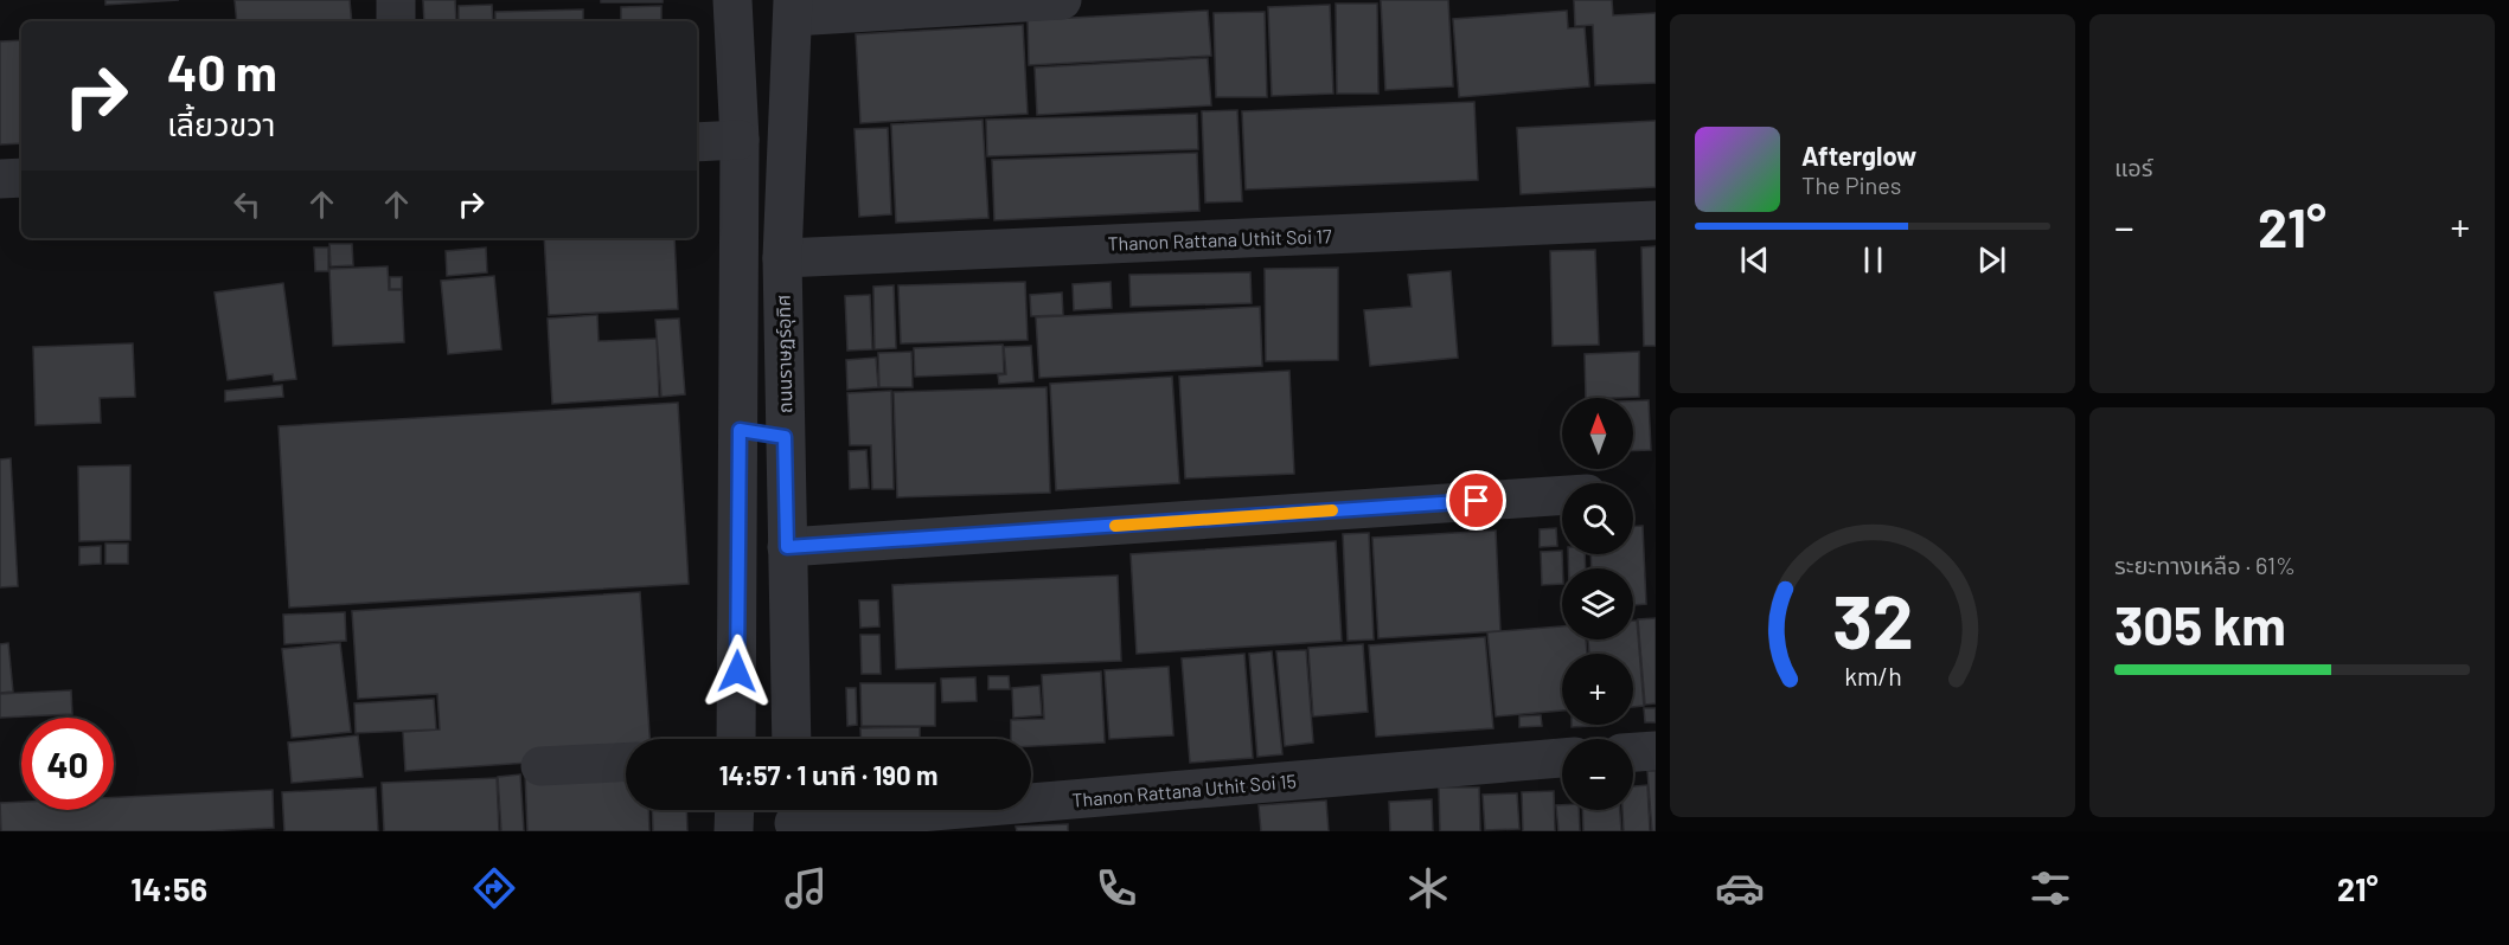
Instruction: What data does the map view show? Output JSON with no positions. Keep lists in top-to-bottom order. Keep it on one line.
{"streets":{"street":["Thanon Rattana Uthit Soi 17","ถนนราษฏร์อุทิศ","Thanon Rattana Uthit Soi 15"]},"crossings":[["Thanon Rattana Uthit Soi 17","ถนนราษฏร์อุทิศ"]],"north":"top","page":{"tile":["แอร์",["ระยะทางเหลือ · 61%","305 km"]],"turn":["40 m","เลี้ยวขวา"],"song":["Afterglow","The Pines"],"heat":["−","21°","+"],"map_buttons":["+","−"],"limit":"40","trip":"14:57 · 1 นาที · 190 m","tabs":["14:56","21°"],"gauge":["32","km/h"]}}
